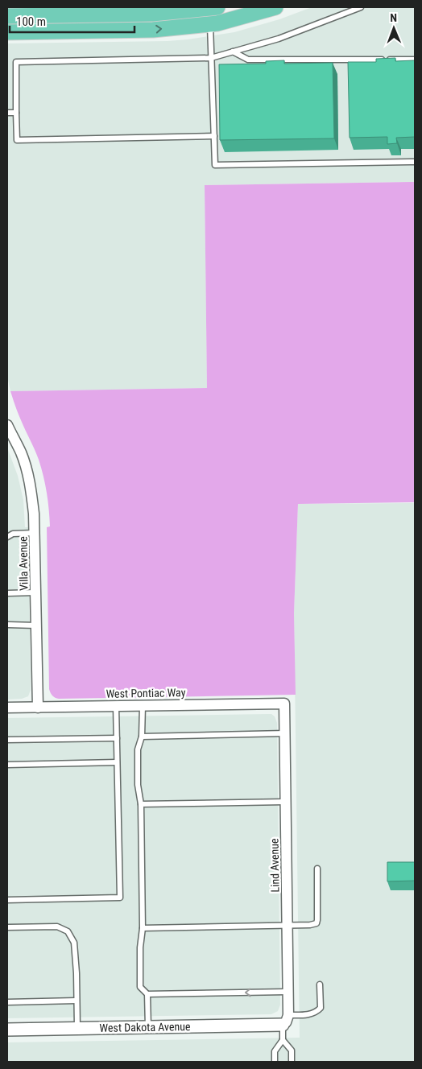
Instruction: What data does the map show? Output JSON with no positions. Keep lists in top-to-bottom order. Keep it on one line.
{"streets":{"street":["Villa Avenue","West Pontiac Way","Lind Avenue","West Dakota Avenue"]},"crossings":[["Villa Avenue","West Pontiac Way"],["West Pontiac Way","Lind Avenue"],["Lind Avenue","West Dakota Avenue"]],"scale_bar":"100 m","north":"top"}
